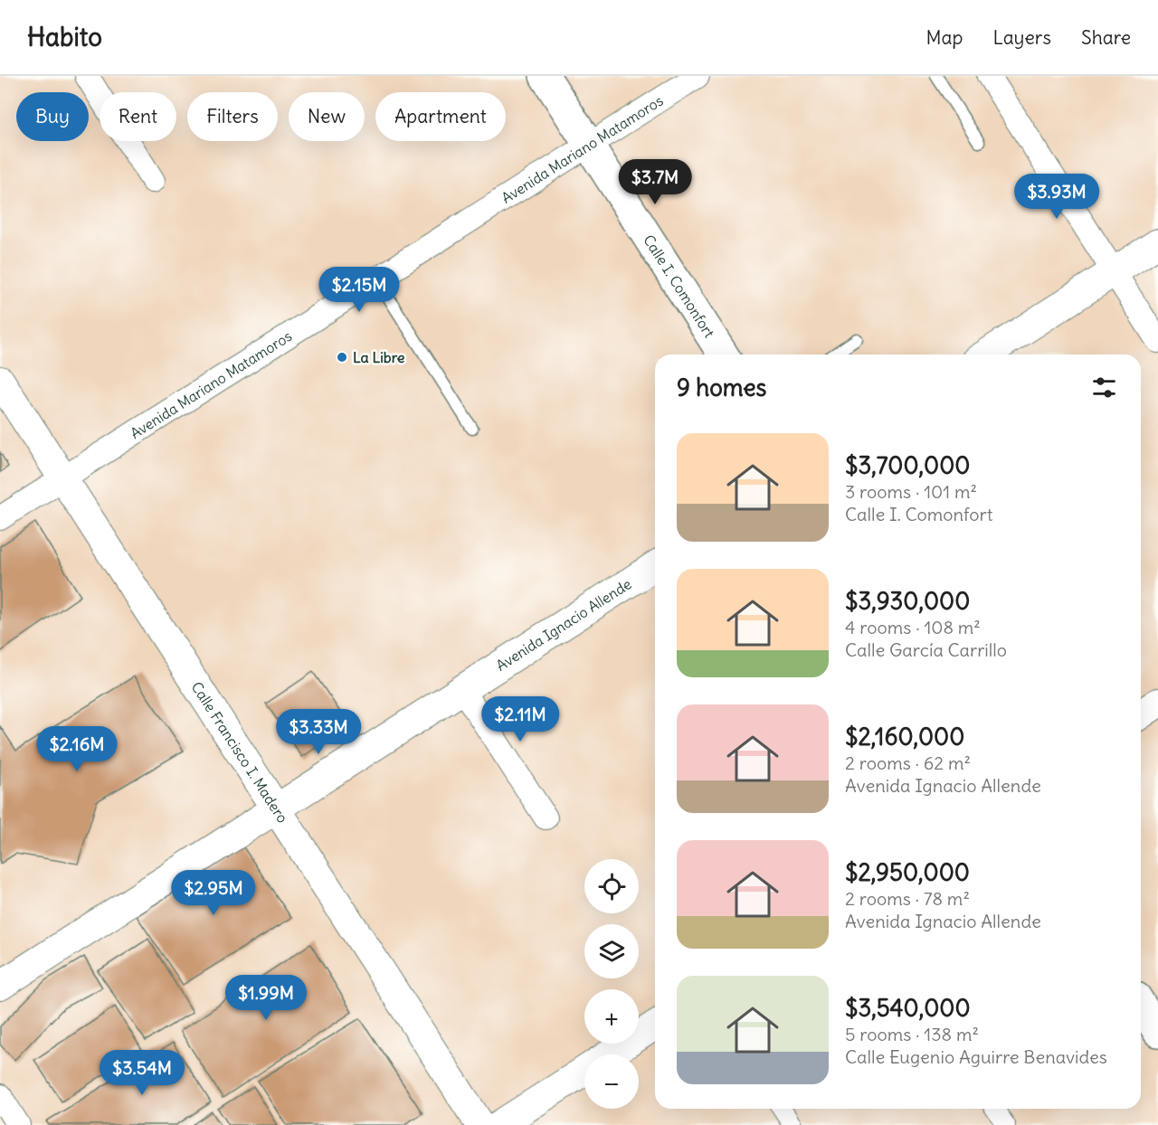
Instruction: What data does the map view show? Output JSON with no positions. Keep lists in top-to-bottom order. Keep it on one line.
{"streets":{"main road":["Calle I. Comonfort"],"street":["Avenida Mariano Matamoros","Avenida Ignacio Allende","Calle Francisco I. Madero"]},"crossings":[["Avenida Mariano Matamoros","Calle I. Comonfort"],["Avenida Mariano Matamoros","Calle Francisco I. Madero"],["Avenida Ignacio Allende","Calle Francisco I. Madero"]],"places":["La Libre"],"page":{"header":"Habito","nav":["Map","Layers","Share"],"chip":["Buy","Rent","Filters","New","Apartment"],"price":["$3.7M","$3.93M","$2.15M","$2.11M","$3.33M","$2.16M","$2.95M","$1.99M","$3.54M"],"heading":"9 homes","list":[{"name":"$3,700,000","note":"3 rooms · 101 m² · Calle I. Comonfort"},{"name":"$3,930,000","note":"4 rooms · 108 m² · Calle García Carrillo"},{"name":"$2,160,000","note":"2 rooms · 62 m² · Avenida Ignacio Allende"},{"name":"$2,950,000","note":"2 rooms · 78 m² · Avenida Ignacio Allende"},{"name":"$3,540,000","note":"5 rooms · 138 m² · Calle Eugenio Aguirre Benavides"}],"map_buttons":["+","−"]}}
